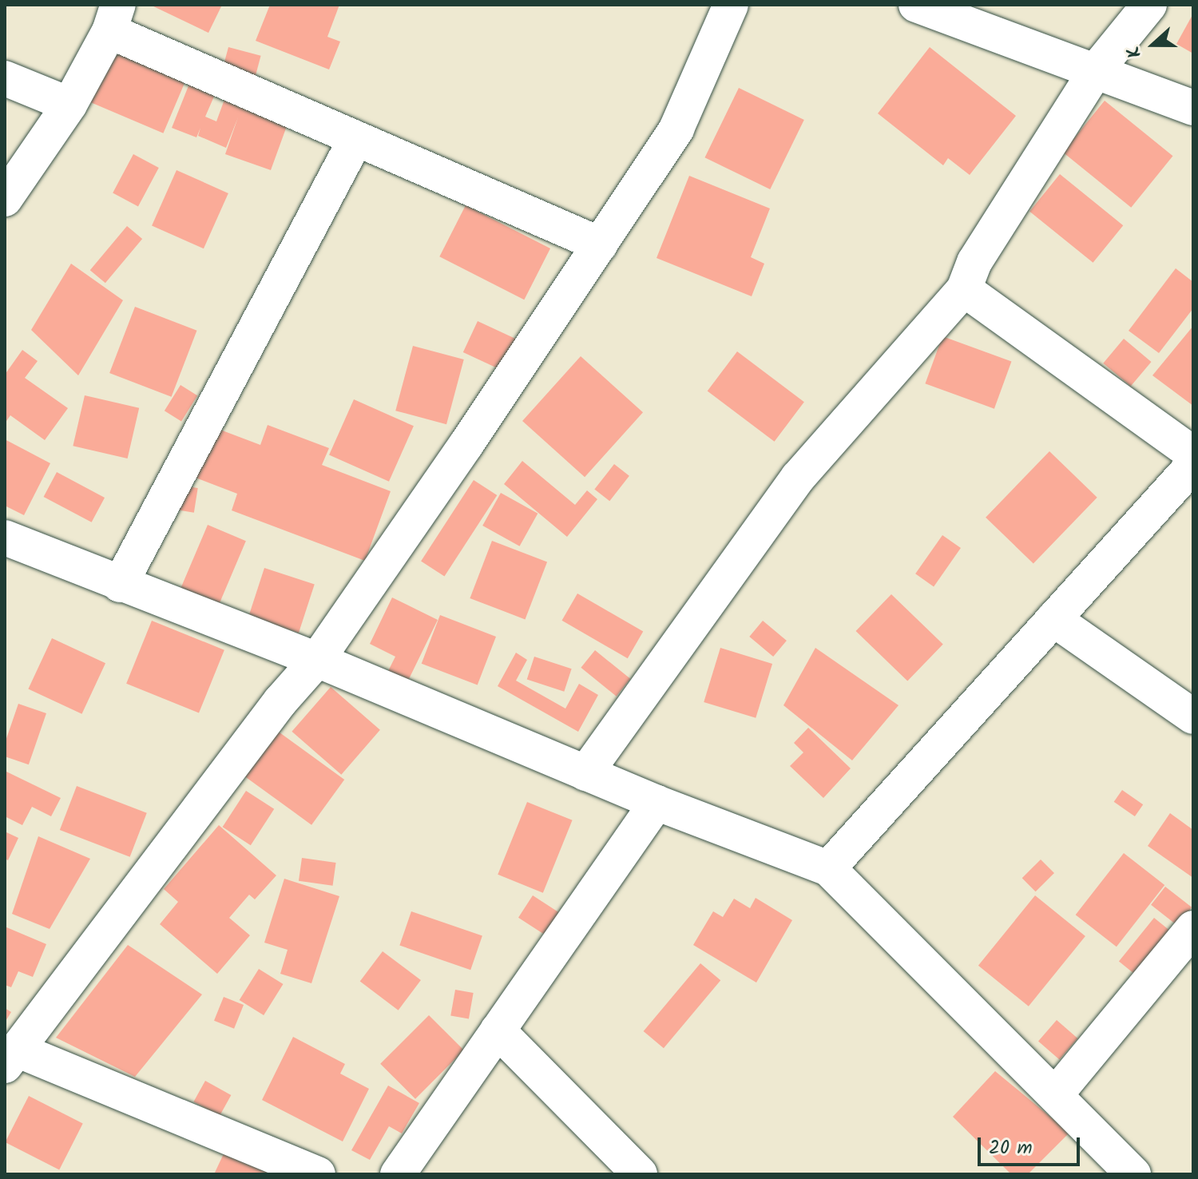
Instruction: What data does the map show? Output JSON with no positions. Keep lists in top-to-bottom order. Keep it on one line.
{"scale_bar":"20 m","north":"left"}
